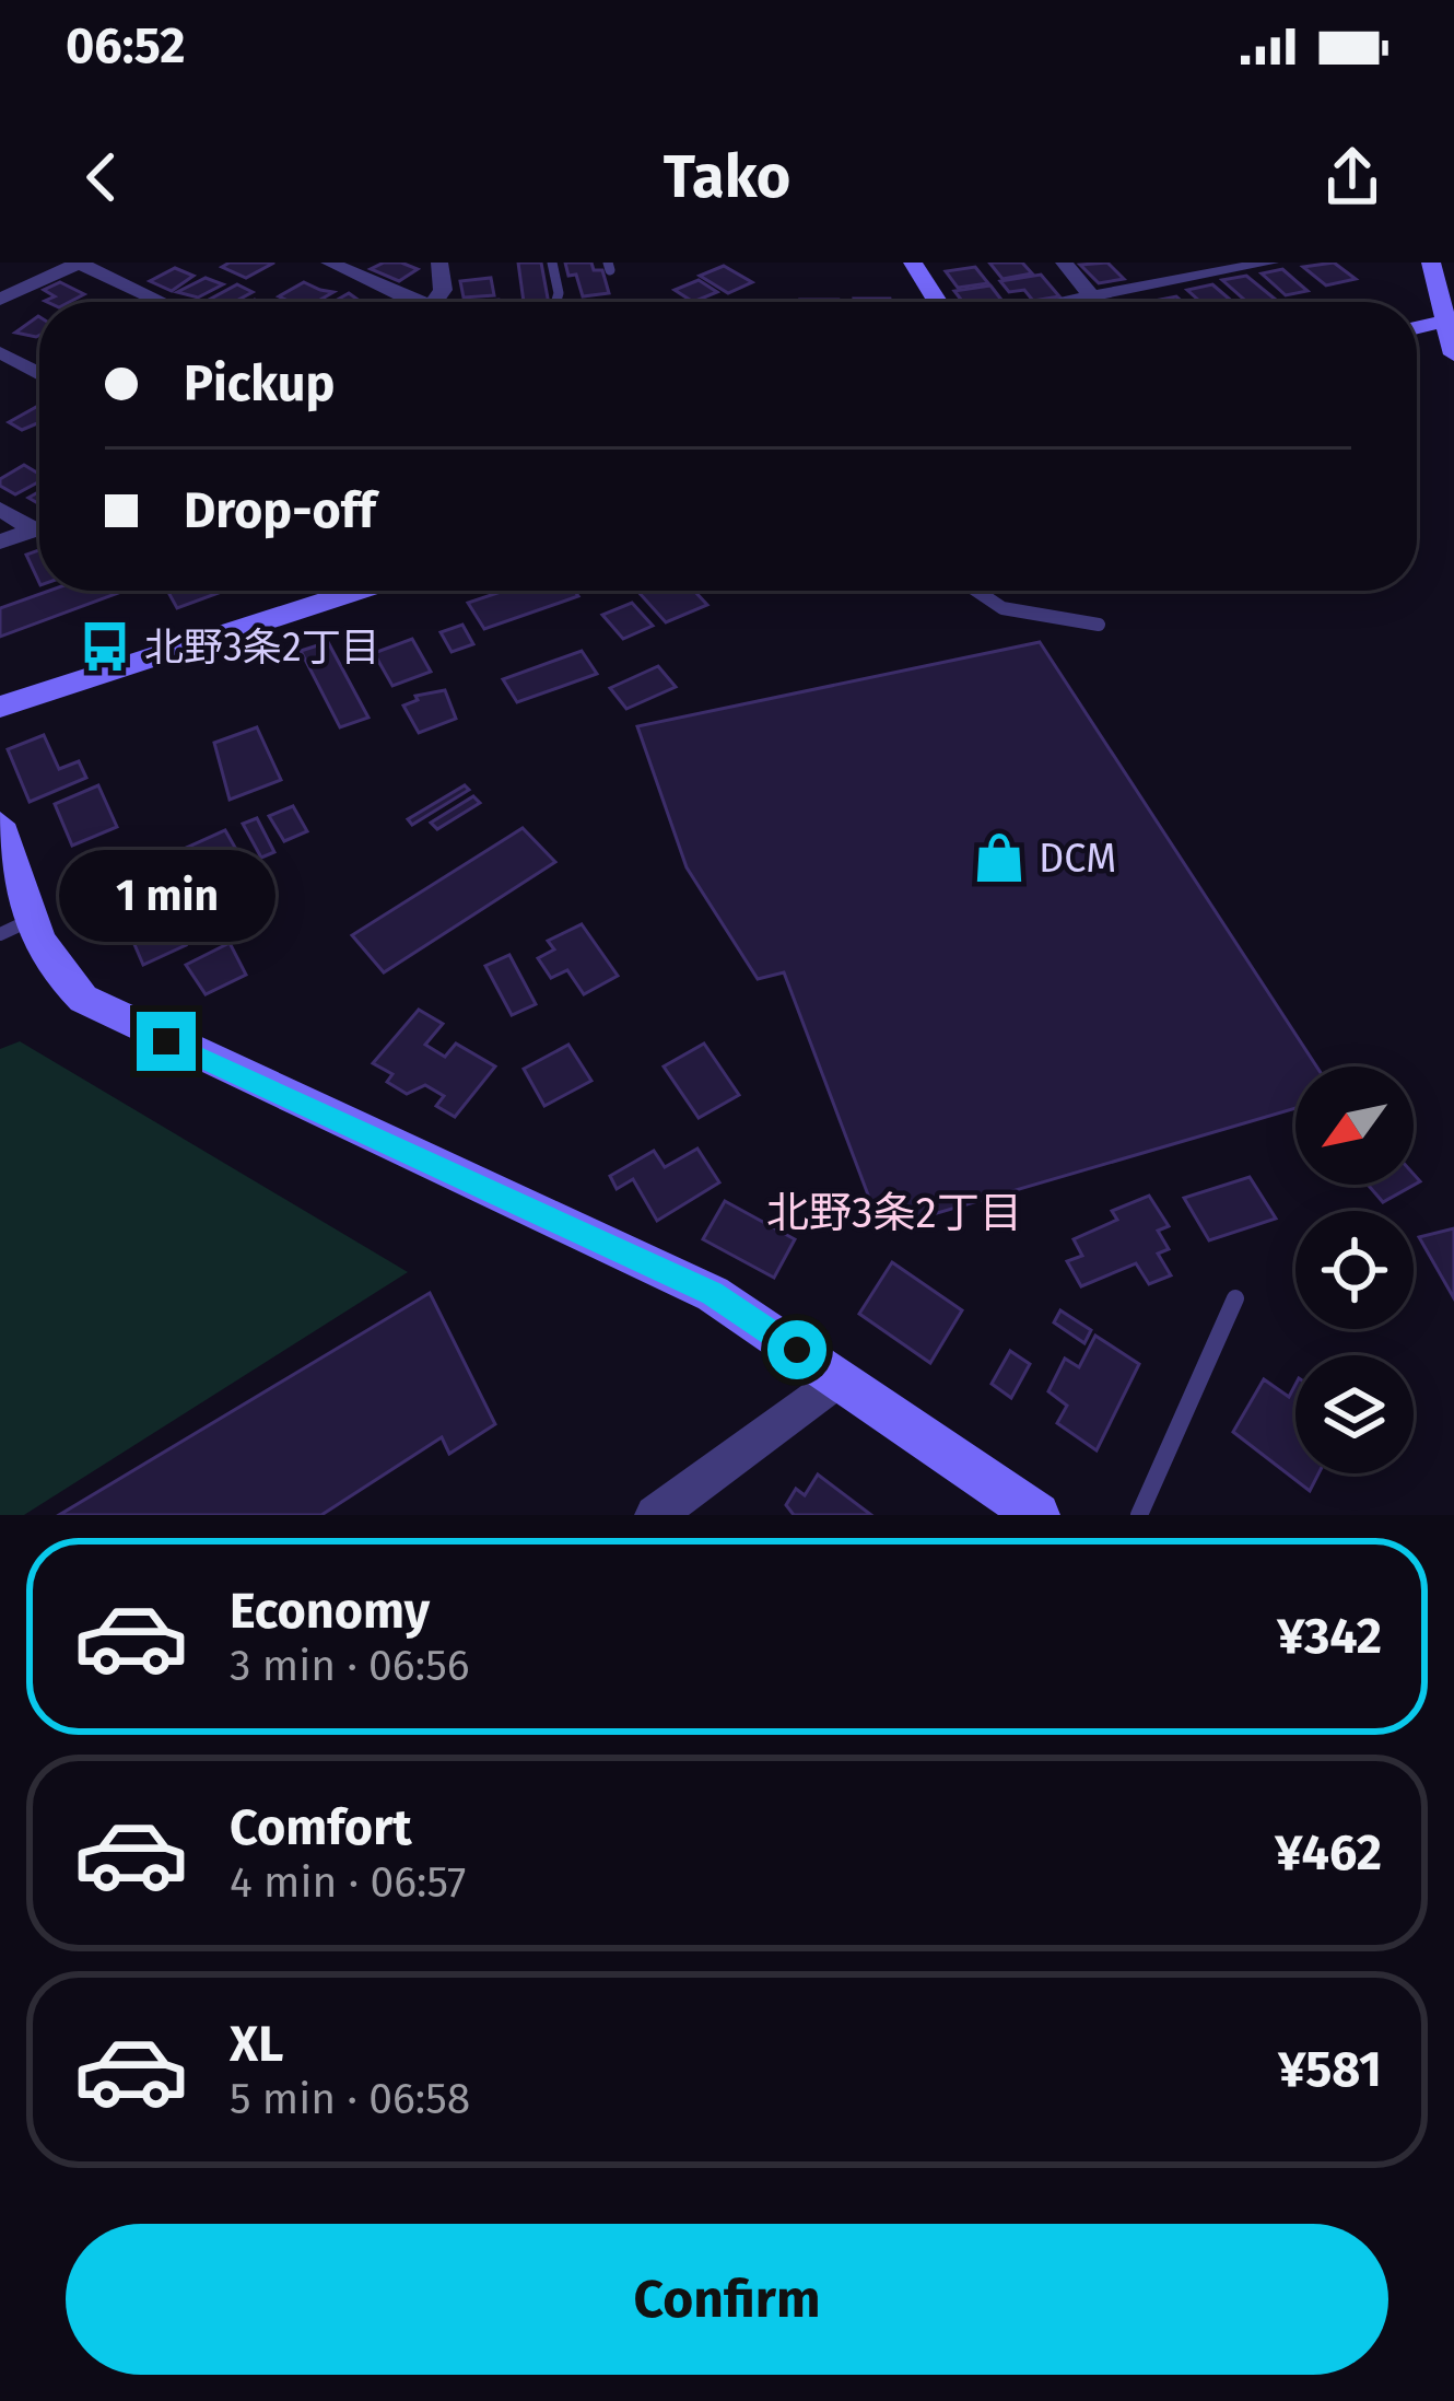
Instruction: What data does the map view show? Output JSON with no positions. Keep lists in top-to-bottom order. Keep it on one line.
{"districts":["北野3条2丁目"],"places":{"bus stop":["北野3条2丁目"],"shop":["DCM"]},"north":"bottom left","page":{"status":"06:52","header":"Tako","banner":["Pickup","Drop-off"],"bubble":"1 min","list":[{"name":"Economy","note":"3 min · 06:56","value":"¥342"},{"name":"Comfort","note":"4 min · 06:57","value":"¥462"},{"name":"XL","note":"5 min · 06:58","value":"¥581"}],"buttons":"Confirm"}}
